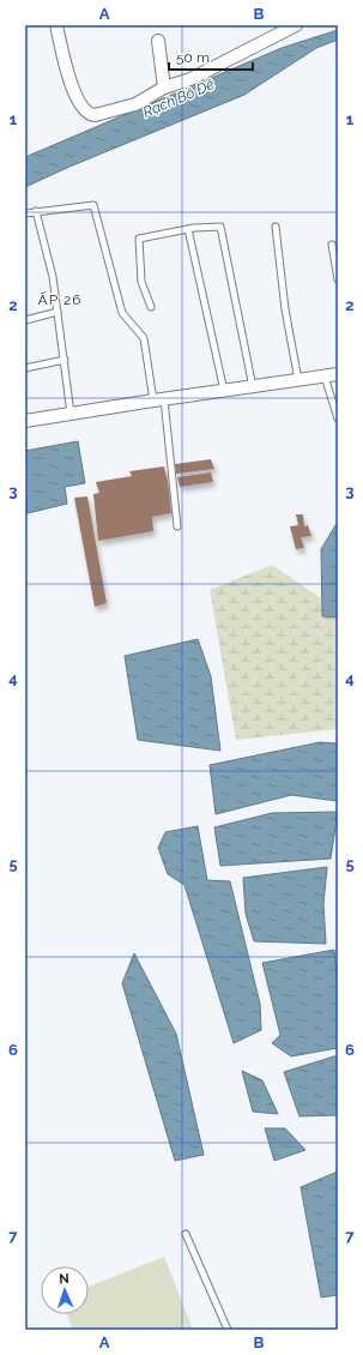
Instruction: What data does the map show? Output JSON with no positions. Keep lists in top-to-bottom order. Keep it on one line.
{"districts":["ẤP 26"],"water":["Rạch Bồ Đề"],"scale_bar":"50 m","north":"top","grid":{"columns":["A","B"],"rows":["1","2","3","4","5","6","7"]}}
